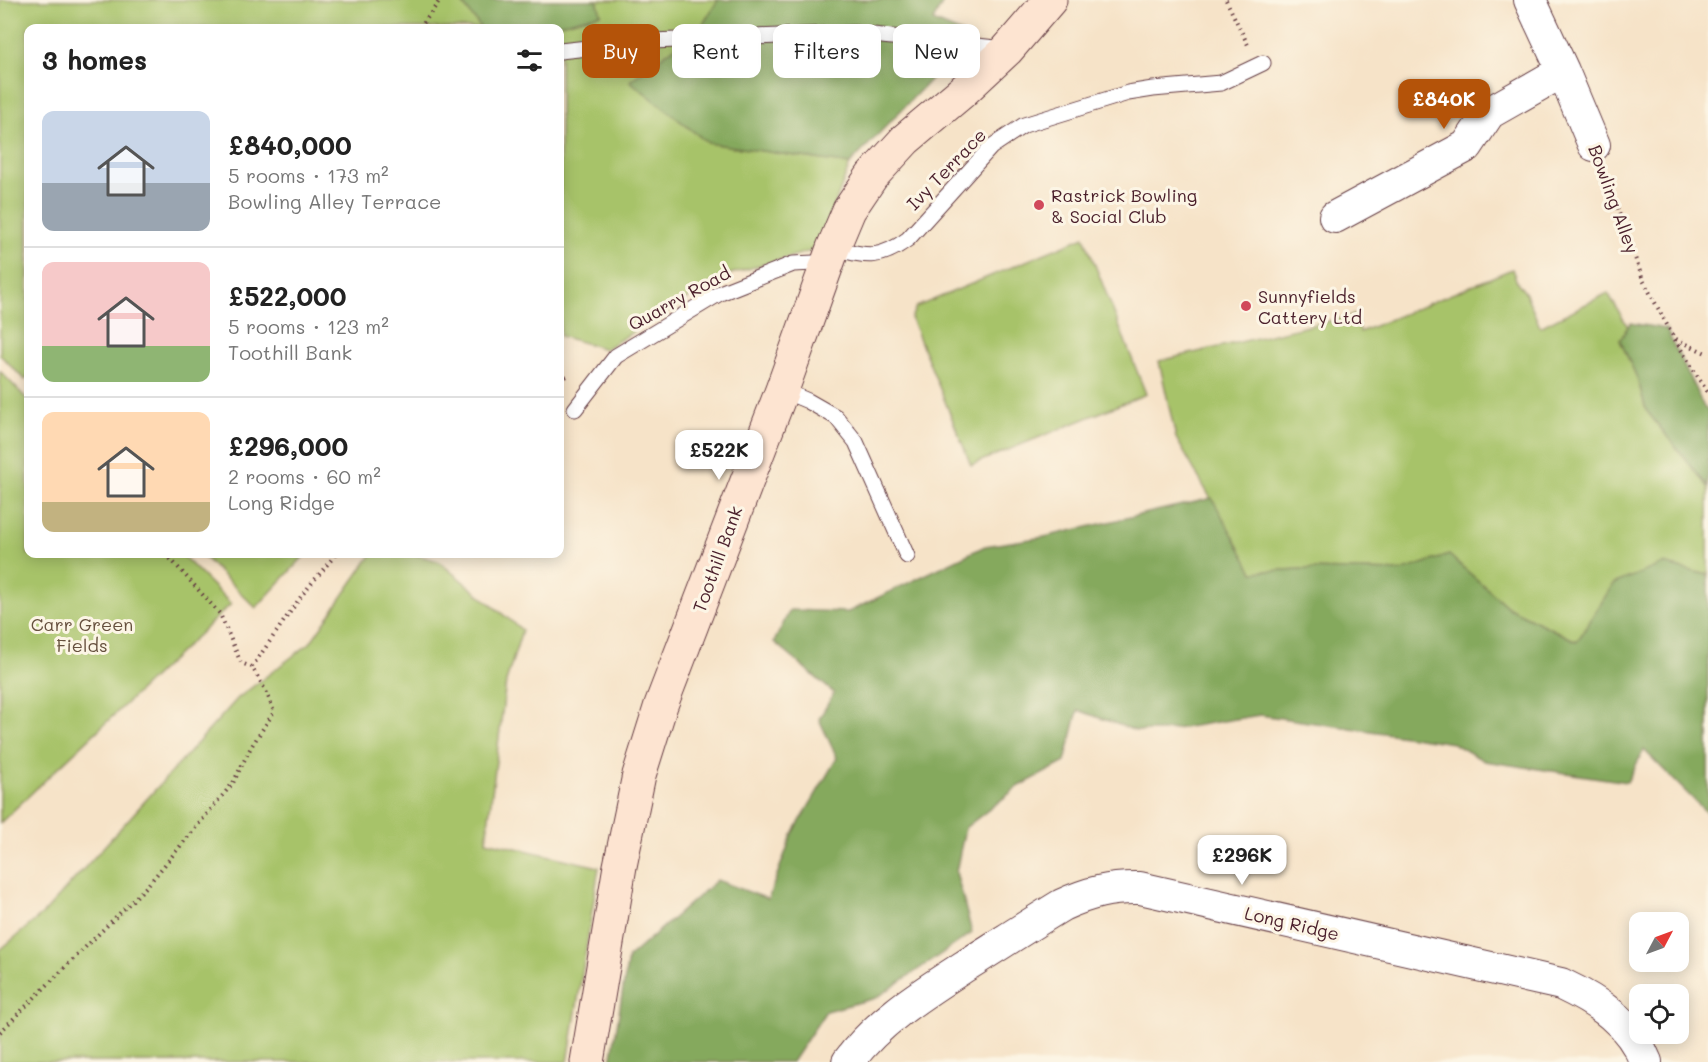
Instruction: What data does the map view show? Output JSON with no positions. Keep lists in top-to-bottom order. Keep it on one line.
{"streets":{"street":["Bowling Alley","Toothill Bank","Long Ridge"],"lane":["Ivy Terrace","Quarry Road"]},"crossings":[["Ivy Terrace","Quarry Road"],["Ivy Terrace","Toothill Bank"],["Quarry Road","Toothill Bank"]],"parks":["Carr Green Fields"],"places":["Rastrick Bowling & Social Club","Sunnyfields Cattery Ltd"],"north":"top right","page":{"chip":["Buy","Rent","Filters","New"],"heading":"3 homes","price":["£840K","£522K","£296K"],"list":[{"name":"£840,000","note":"5 rooms · 173 m² · Bowling Alley Terrace"},{"name":"£522,000","note":"5 rooms · 123 m² · Toothill Bank"},{"name":"£296,000","note":"2 rooms · 60 m² · Long Ridge"}]}}
